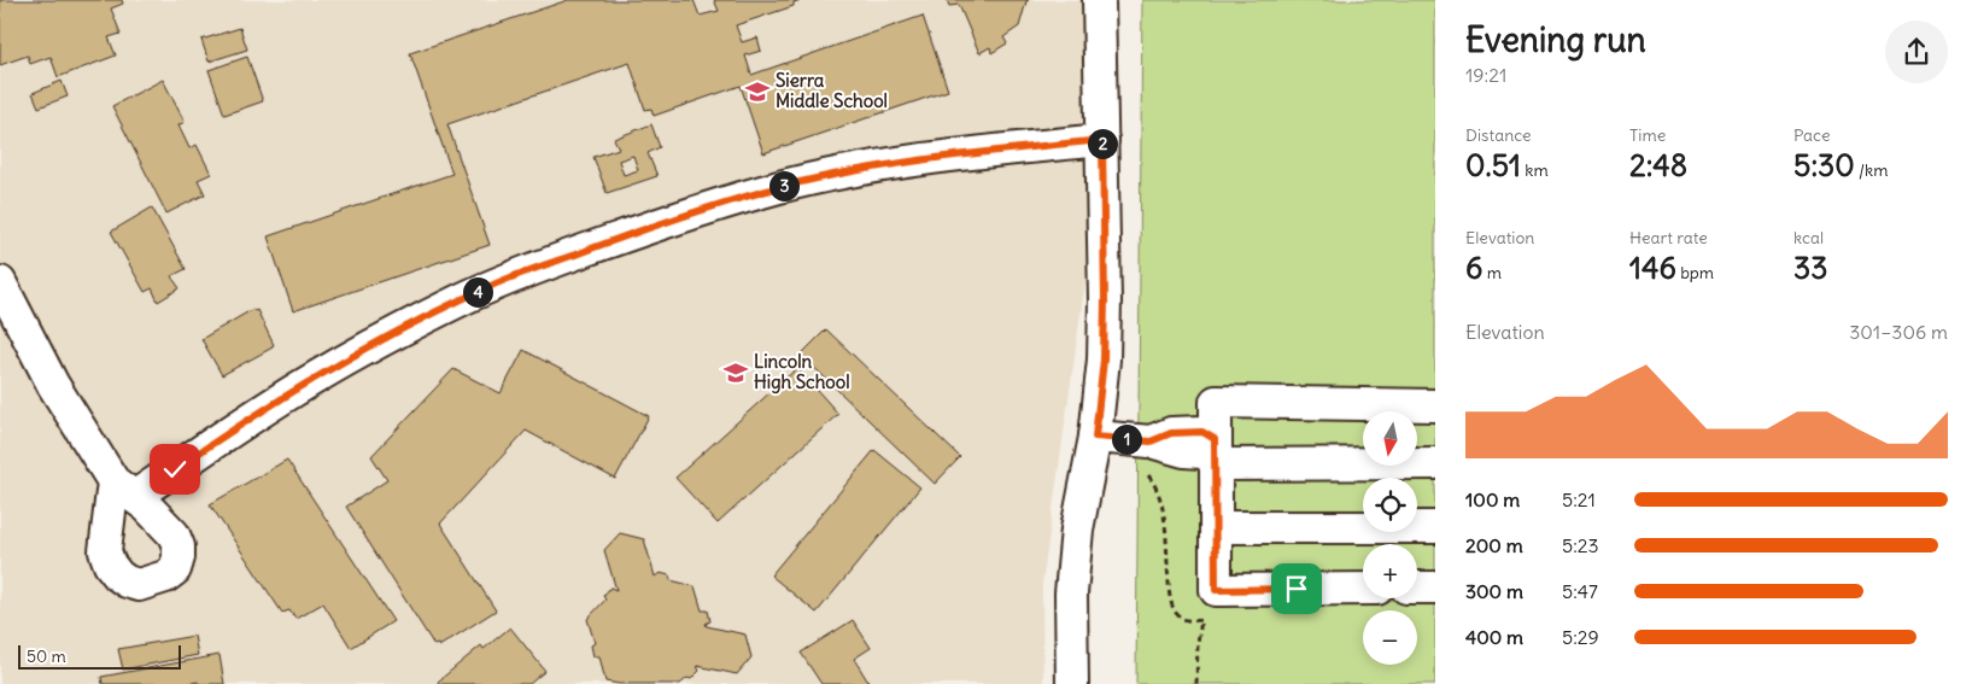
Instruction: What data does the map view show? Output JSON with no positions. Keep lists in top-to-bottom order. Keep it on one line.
{"places":{"school or university":["Sierra Middle School","Lincoln High School"]},"scale_bar":"50 m","north":"bottom","page":{"heading":["Evening run","19:21"],"stats":[["Distance","0.51 km"],["Time","2:48"],["Pace","5:30 /km"],["Elevation","6 m"],["Heart rate","146 bpm"],["kcal","33"]],"pins":["2","3","4","1"],"chart":["Elevation","301–306 m"],"map_buttons":["+","−"],"list":[{"name":"100 m","note":"5:21"},{"name":"200 m","note":"5:23"},{"name":"300 m","note":"5:47"},{"name":"400 m","note":"5:29"}],"scale":"50 m"}}
